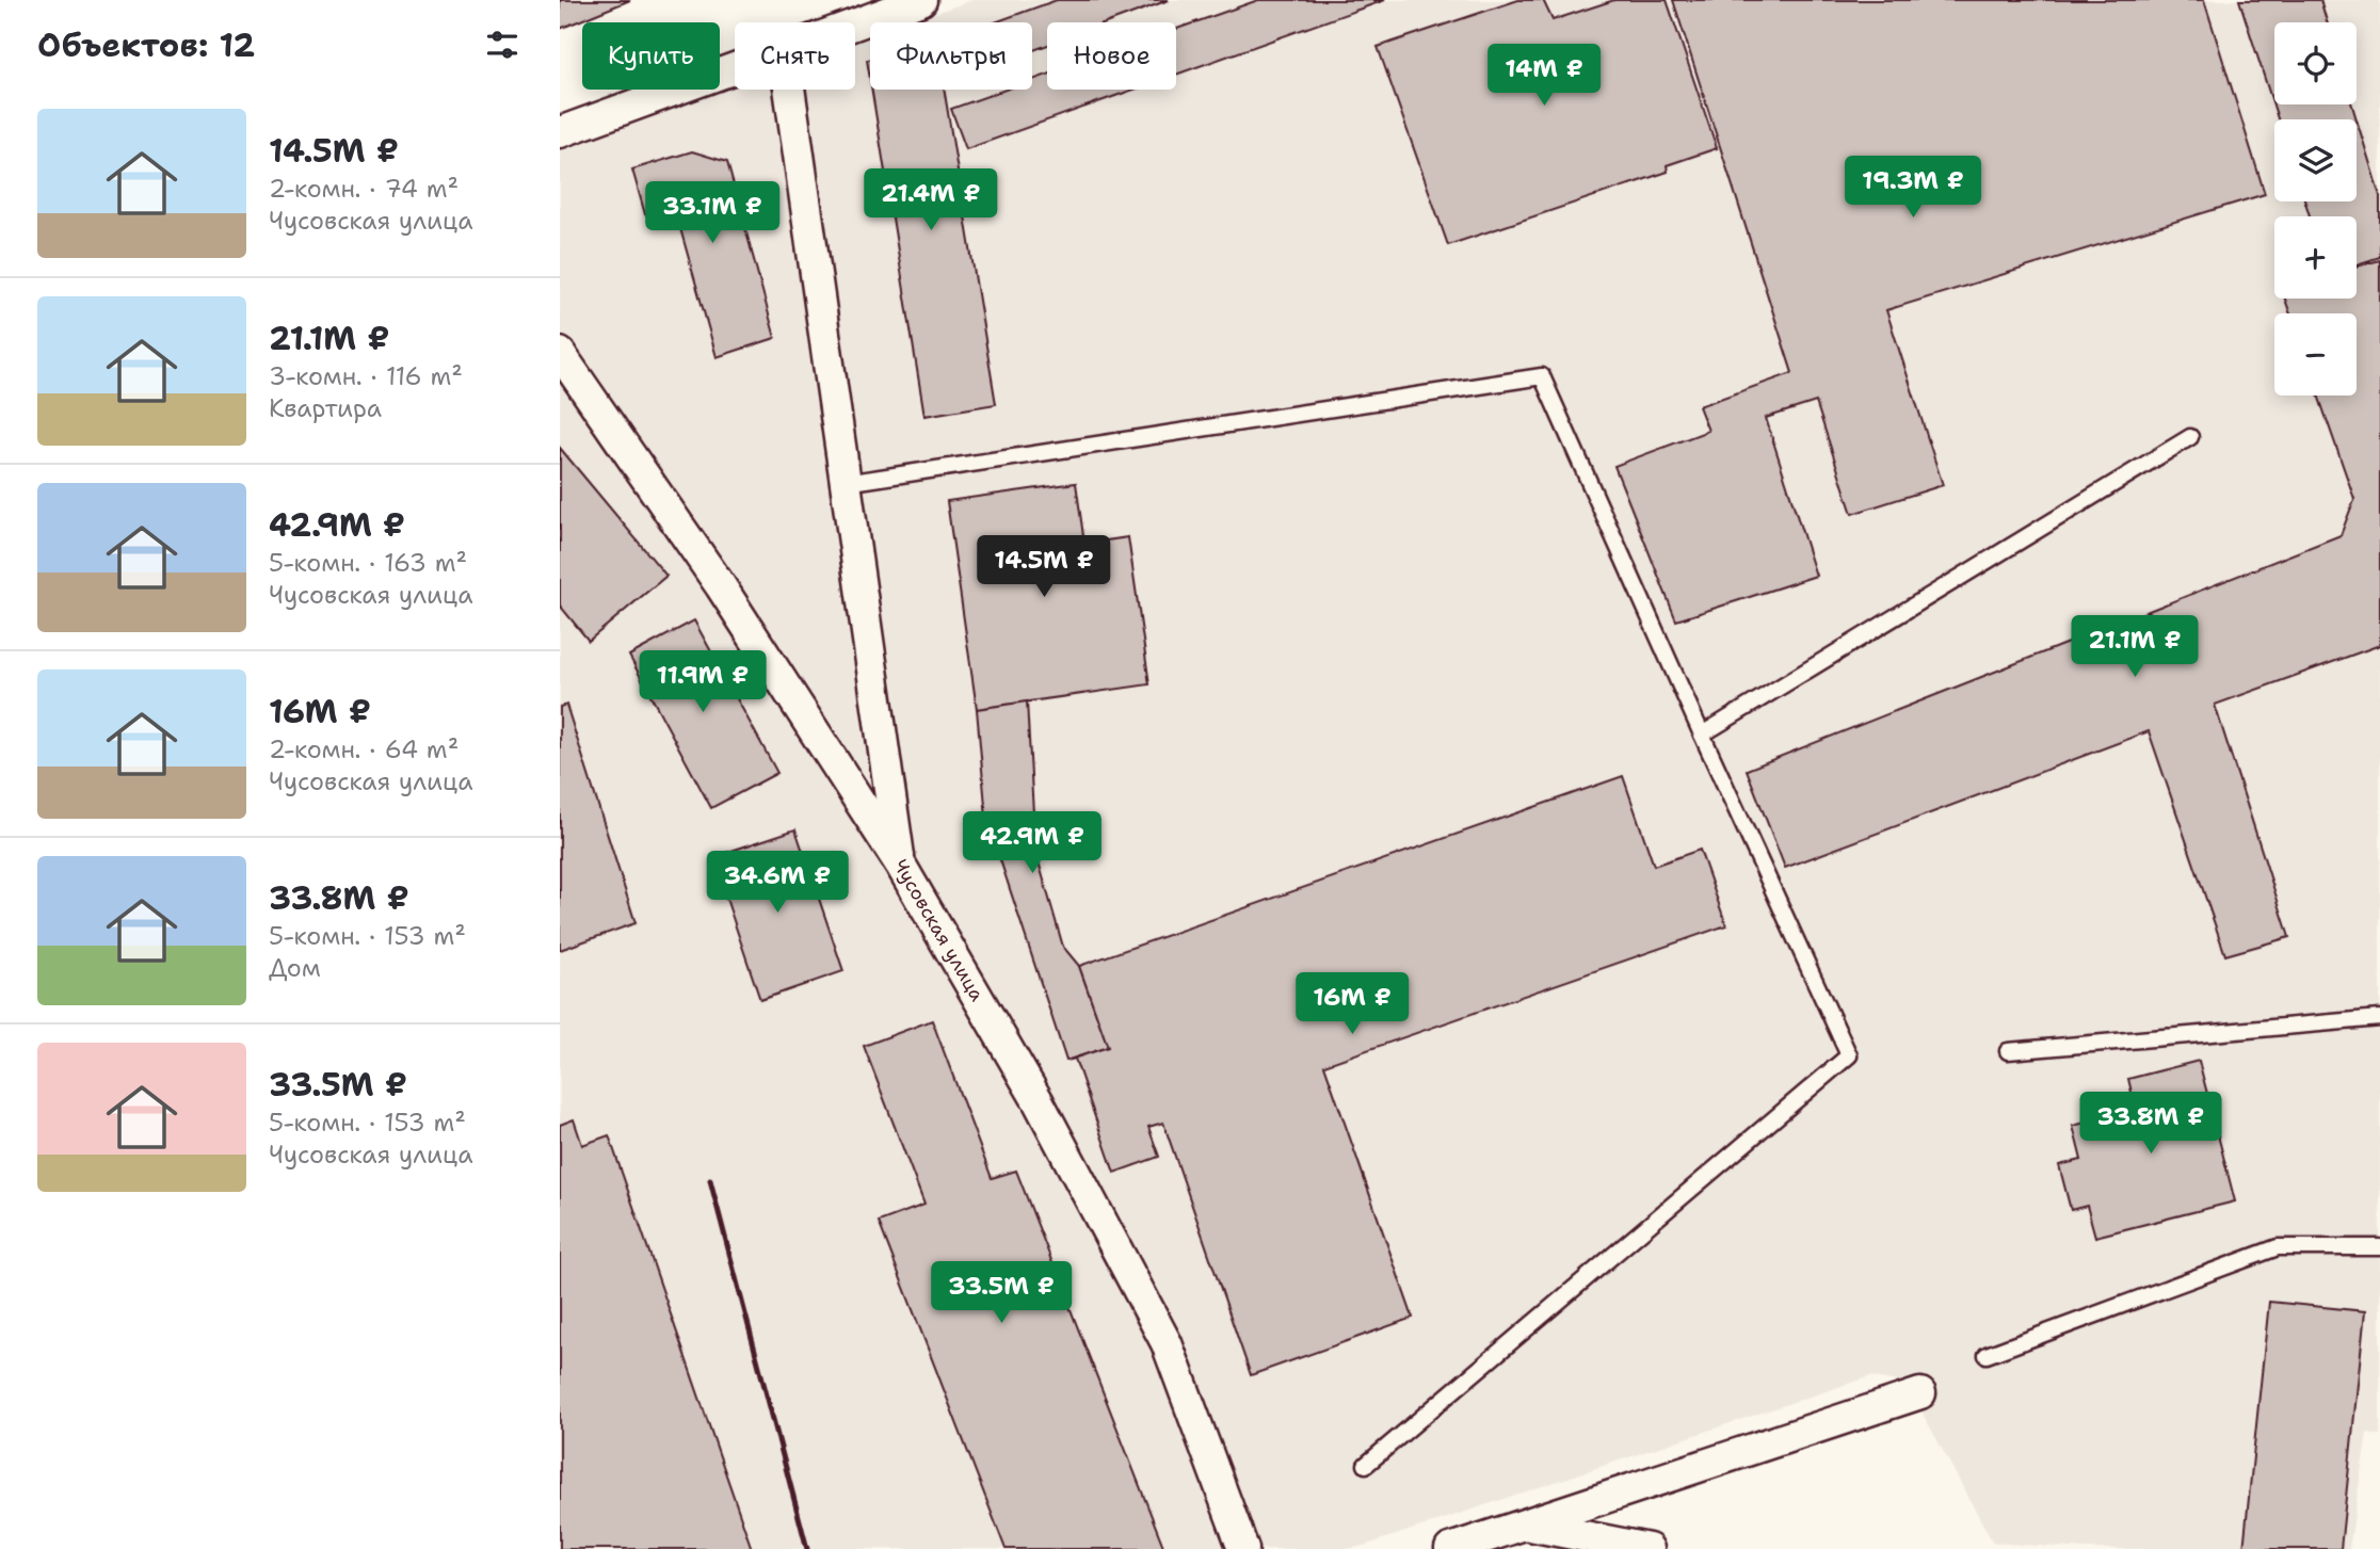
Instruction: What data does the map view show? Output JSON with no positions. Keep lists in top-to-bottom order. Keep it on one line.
{"streets":{"street":["Чусовская улица"]},"page":{"heading":"Объектов: 12","map_buttons":["+","−"],"chip":["Купить","Снять","Фильтры","Новое"],"price":["14M ₽","19.3M ₽","21.4M ₽","33.1M ₽","14.5M ₽","21.1M ₽","11.9M ₽","42.9M ₽","34.6M ₽","16M ₽","33.8M ₽","33.5M ₽"],"list":[{"name":"14.5M ₽","note":"2-комн. · 74 m² · Чусовская улица"},{"name":"21.1M ₽","note":"3-комн. · 116 m² · Квартира"},{"name":"42.9M ₽","note":"5-комн. · 163 m² · Чусовская улица"},{"name":"16M ₽","note":"2-комн. · 64 m² · Чусовская улица"},{"name":"33.8M ₽","note":"5-комн. · 153 m² · Дом"},{"name":"33.5M ₽","note":"5-комн. · 153 m² · Чусовская улица"}]}}
